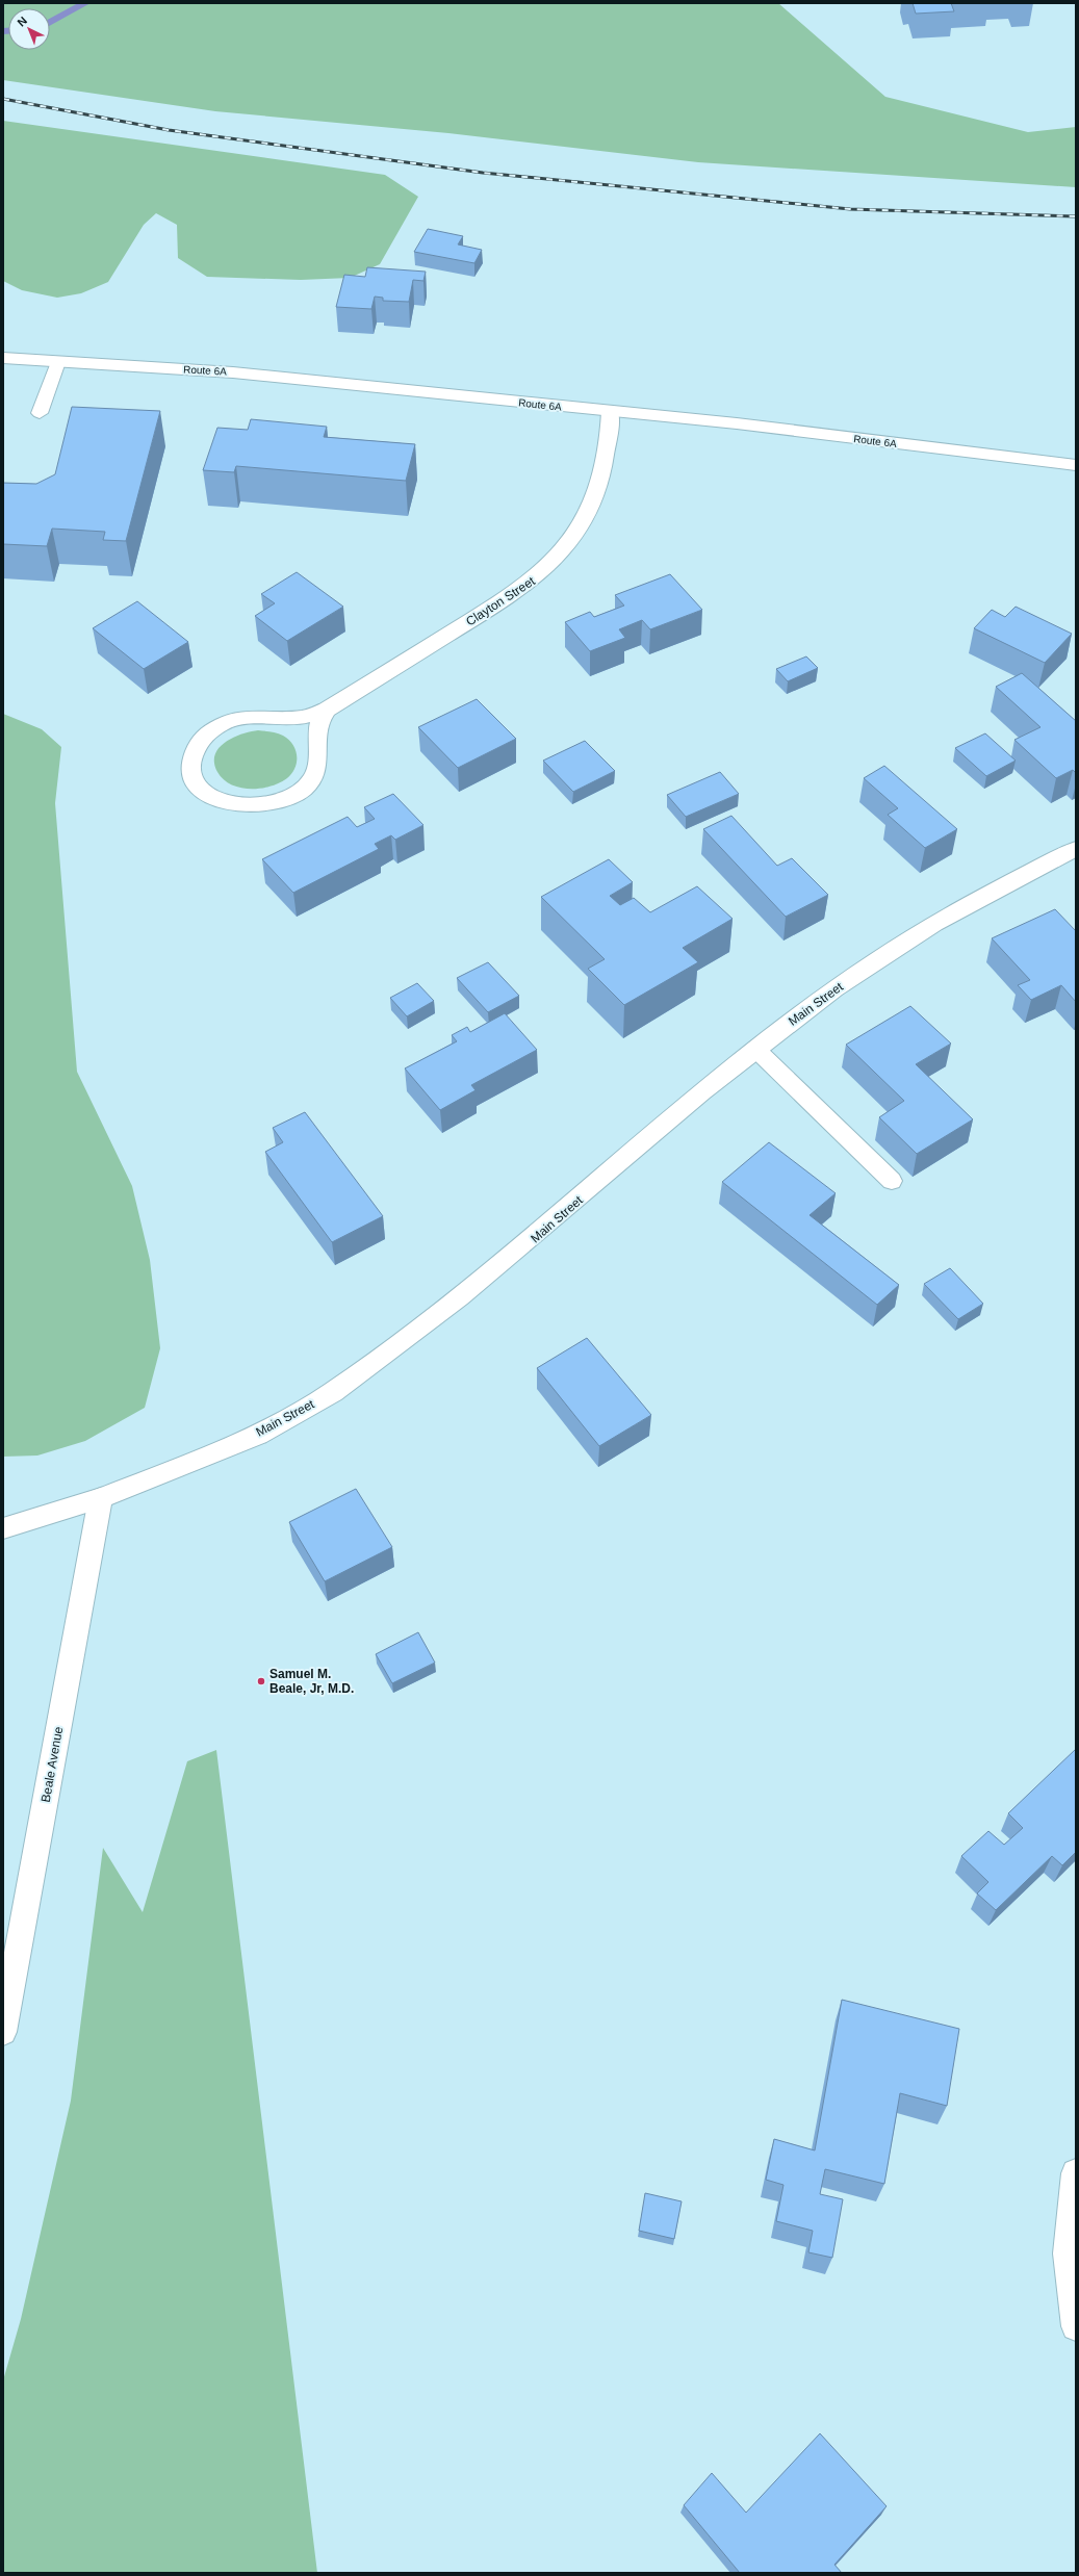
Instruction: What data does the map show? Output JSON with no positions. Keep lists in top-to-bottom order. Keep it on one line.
{"streets":{"main road":["Route 6A","Clayton Street","Main Street","Beale Avenue"]},"crossings":[["Route 6A","Clayton Street"],["Main Street","Beale Avenue"]],"places":["Samuel M. Beale, Jr, M.D."],"north":"top left"}
